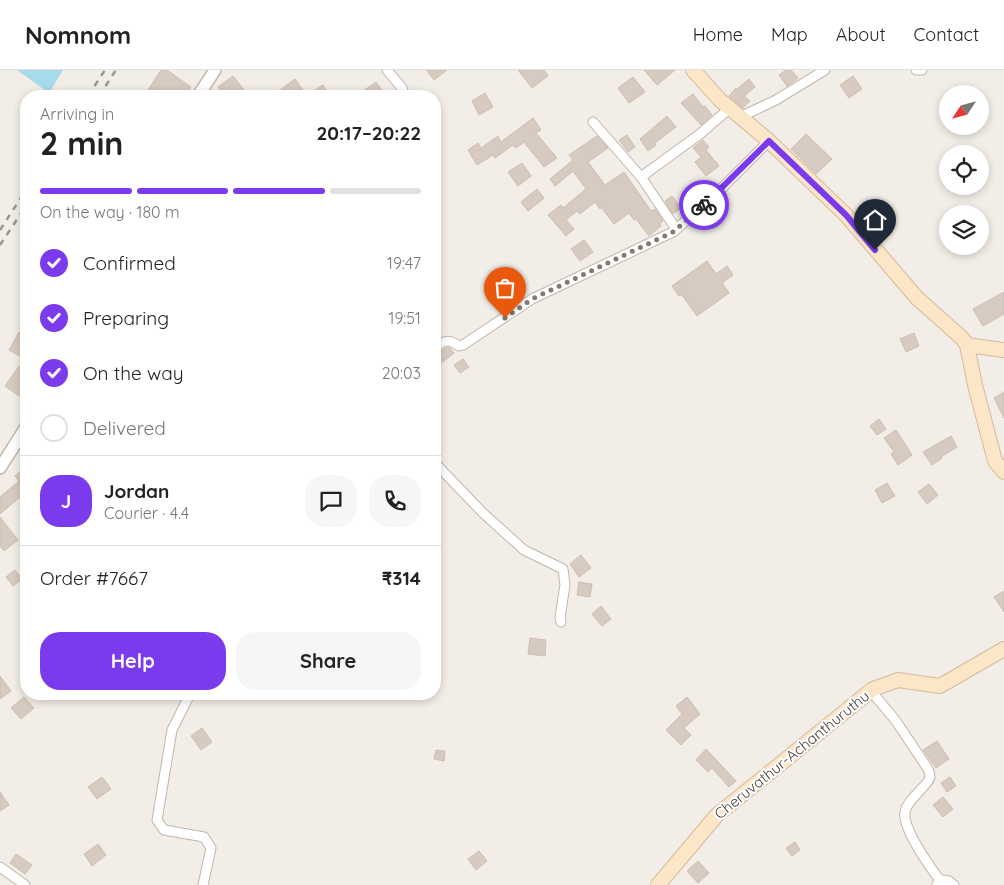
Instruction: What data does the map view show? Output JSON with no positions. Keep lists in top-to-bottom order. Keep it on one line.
{"streets":{"main road":["Cheruvathur-Achanthuruthu"]},"north":"bottom left","page":{"header":"Nomnom","nav":["Home","Map","About","Contact"],"heading":["2 min","Arriving in","20:17–20:22"],"panel":["Jordan","Courier · 4.4","Order #7667","₹314"],"bar":"On the way · 180 m","list":[["Confirmed","19:47"],["Preparing","19:51"],["On the way","20:03"],"Delivered"],"round":"J","buttons":["Help","Share"]}}
